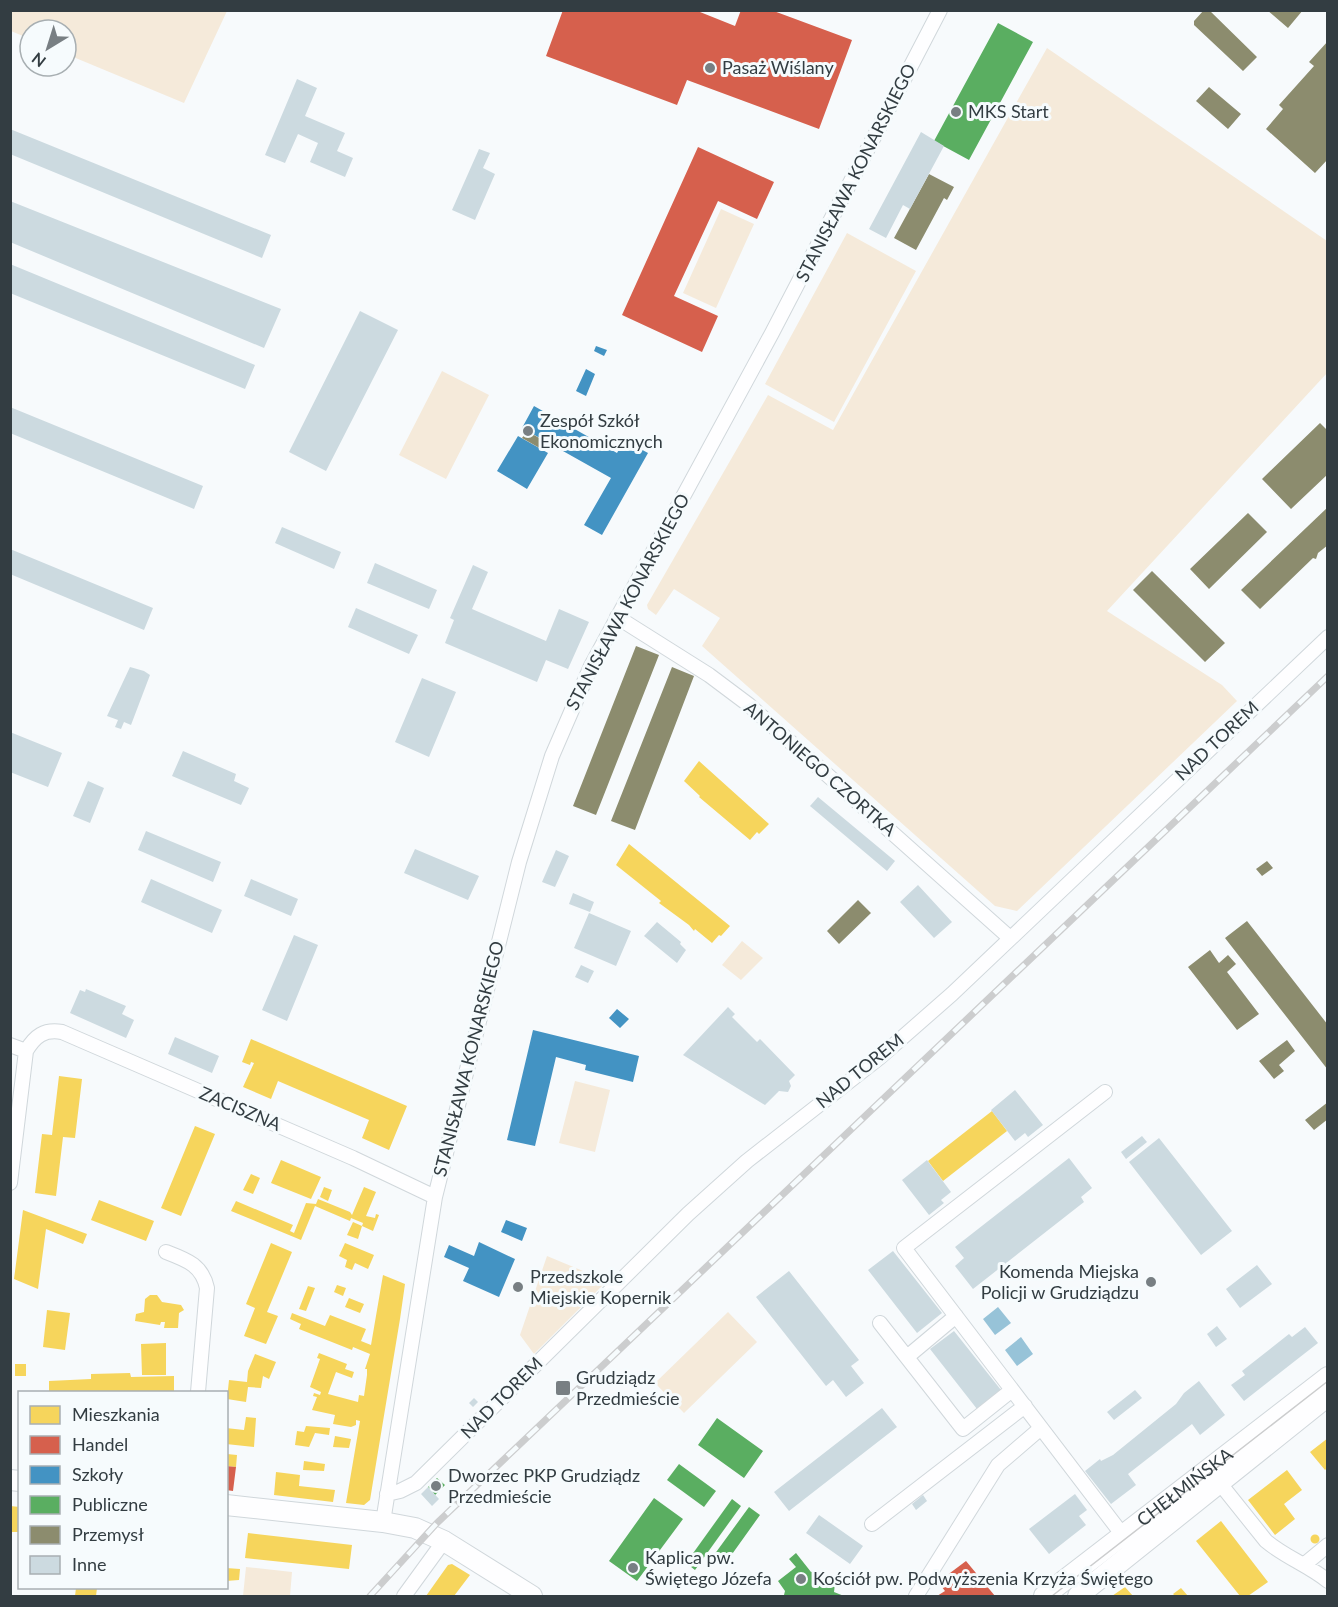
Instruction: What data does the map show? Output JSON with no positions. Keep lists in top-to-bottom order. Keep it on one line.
{"streets":{"main road":["CHEŁMIŃSKA"],"street":["STANISŁAWA KONARSKIEGO","NAD TOREM","ANTONIEGO CZORTKA","ZACISZNA"]},"crossings":[["STANISŁAWA KONARSKIEGO","NAD TOREM"],["STANISŁAWA KONARSKIEGO","ANTONIEGO CZORTKA"],["STANISŁAWA KONARSKIEGO","ZACISZNA"],["NAD TOREM","ANTONIEGO CZORTKA"]],"places":{"other":["Pasaż Wiślany","MKS Start","Zespół Szkół Ekonomicznych","Komenda Miejska Policji w Grudziądzu","Przedszkole Miejskie Kopernik","Dworzec PKP Grudziądz Przedmieście","Kaplica pw. Świętego Józefa","Kościół pw. Podwyższenia Krzyża Świętego"],"transit":["Grudziądz Przedmieście"]},"legend":["Mieszkania","Handel","Szkoły","Publiczne","Przemysł","Inne"],"north":"bottom left"}
